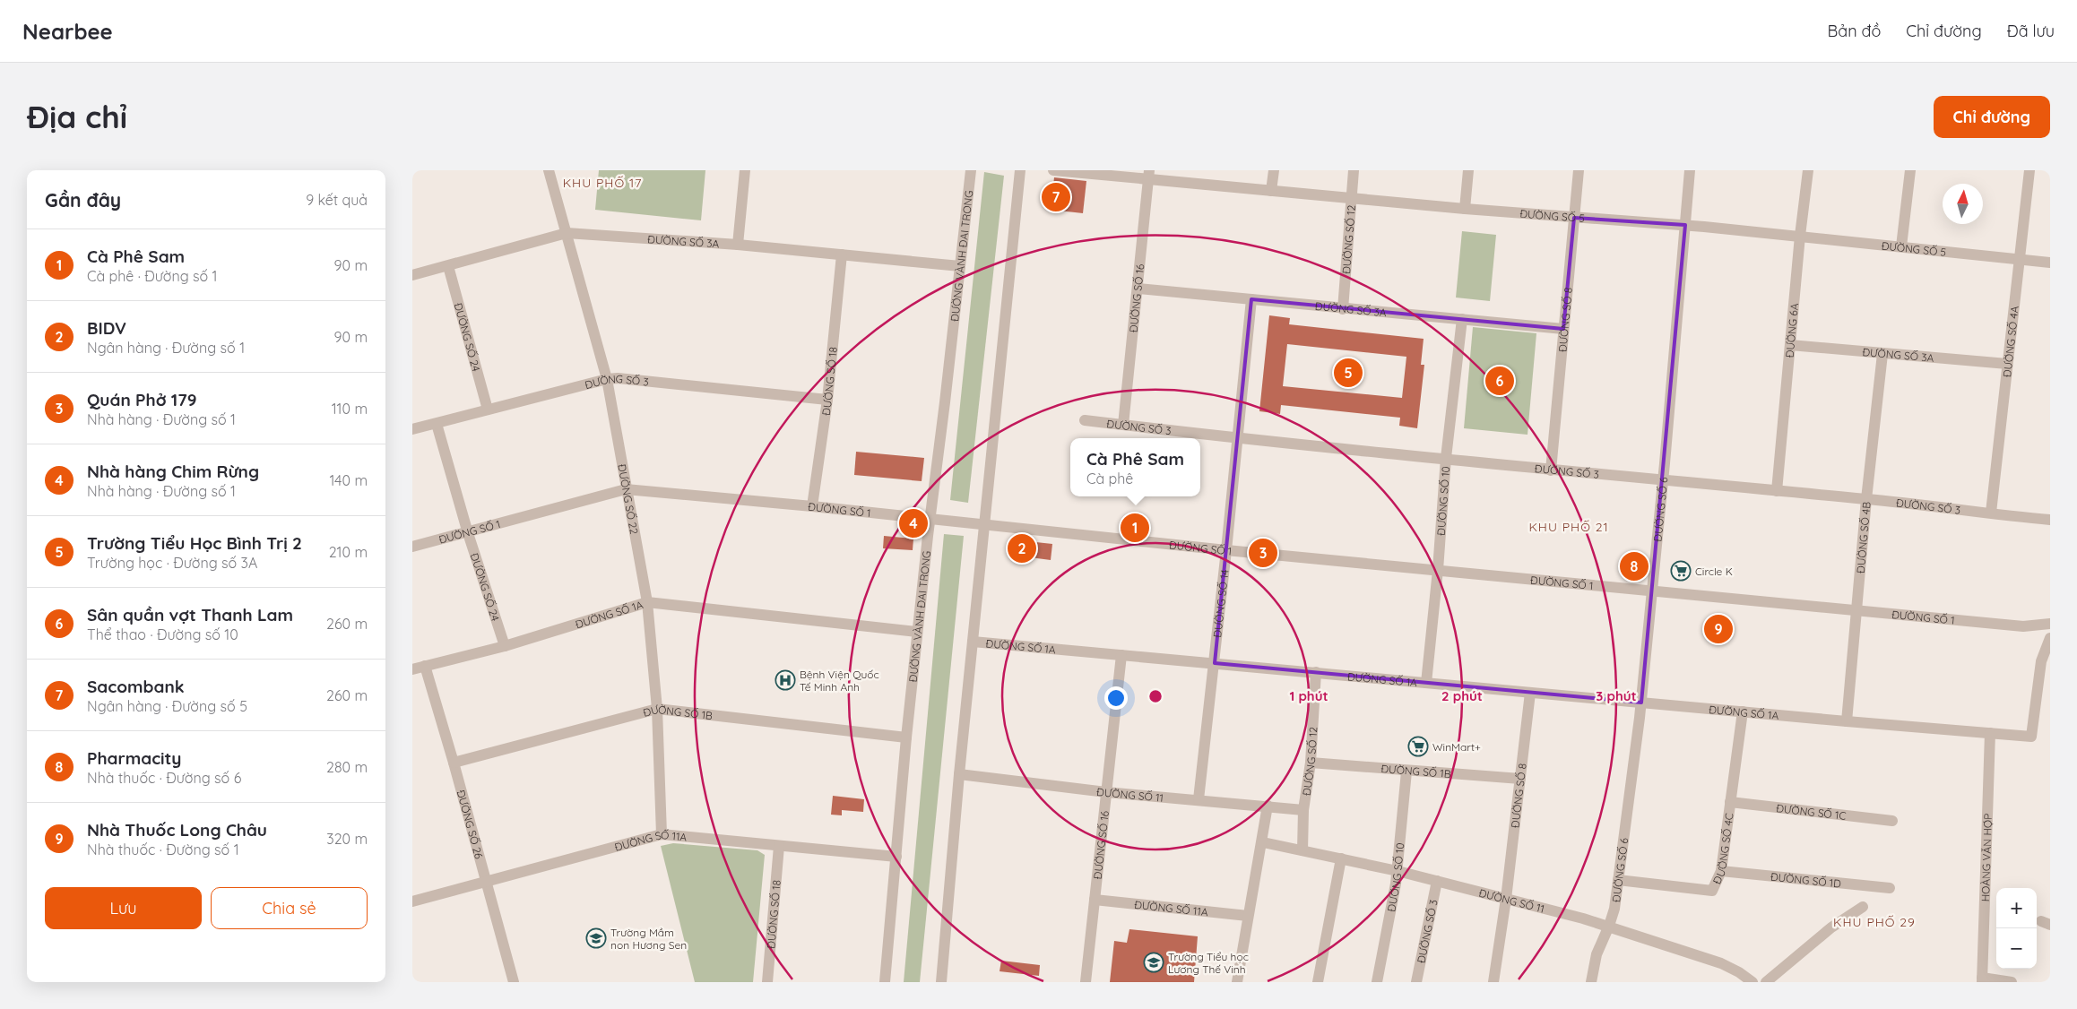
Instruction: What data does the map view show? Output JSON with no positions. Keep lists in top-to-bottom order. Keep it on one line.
{"streets":{"street":["ĐƯỜNG SỐ 5","ĐƯỜNG SỐ 12","ĐƯỜNG SỐ 3A","ĐƯỜNG VÀNH ĐAI TRONG","ĐƯỜNG SỐ 16","ĐƯỜNG SỐ 8","ĐƯỜNG 6A","ĐƯỜNG SỐ 24","ĐƯỜNG SỐ 4A","ĐƯỜNG SỐ 18","ĐƯỜNG SỐ 3","ĐƯỜNG SỐ 22","ĐƯỜNG SỐ 10","ĐƯỜNG SỐ 1","ĐƯỜNG SỐ 6","ĐƯỜNG SỐ 4B","ĐƯỜNG SỐ 14","ĐƯỜNG SỐ 1A","ĐƯỜNG SỐ 1B","ĐƯỜNG SỐ 11","ĐƯỜNG SỐ 1C","ĐƯỜNG SỐ 26","ĐƯỜNG SỐ 11A","ĐƯỜNG SỐ 4C","HOÀNG VĂN HỢP","ĐƯỜNG SỐ 1D"]},"crossings":[["ĐƯỜNG SỐ 5","ĐƯỜNG SỐ 12"],["ĐƯỜNG SỐ 5","ĐƯỜNG SỐ 16"],["ĐƯỜNG SỐ 5","ĐƯỜNG SỐ 8"],["ĐƯỜNG SỐ 5","ĐƯỜNG 6A"],["ĐƯỜNG SỐ 5","ĐƯỜNG SỐ 4A"],["ĐƯỜNG SỐ 5","ĐƯỜNG SỐ 6"],["ĐƯỜNG SỐ 12","ĐƯỜNG SỐ 3A"],["ĐƯỜNG SỐ 12","ĐƯỜNG SỐ 1A"],["ĐƯỜNG SỐ 12","ĐƯỜNG SỐ 1B"],["ĐƯỜNG SỐ 12","ĐƯỜNG SỐ 11"],["ĐƯỜNG SỐ 3A","ĐƯỜNG VÀNH ĐAI TRONG"],["ĐƯỜNG SỐ 3A","ĐƯỜNG SỐ 16"],["ĐƯỜNG SỐ 3A","ĐƯỜNG SỐ 8"],["ĐƯỜNG SỐ 3A","ĐƯỜNG 6A"],["ĐƯỜNG SỐ 3A","ĐƯỜNG SỐ 24"],["ĐƯỜNG SỐ 3A","ĐƯỜNG SỐ 4A"],["ĐƯỜNG SỐ 3A","ĐƯỜNG SỐ 18"],["ĐƯỜNG SỐ 3A","ĐƯỜNG SỐ 22"],["ĐƯỜNG SỐ 3A","ĐƯỜNG SỐ 10"],["ĐƯỜNG SỐ 3A","ĐƯỜNG SỐ 4B"],["ĐƯỜNG SỐ 3A","ĐƯỜNG SỐ 14"],["ĐƯỜNG VÀNH ĐAI TRONG","ĐƯỜNG SỐ 1"],["ĐƯỜNG VÀNH ĐAI TRONG","ĐƯỜNG SỐ 1A"],["ĐƯỜNG VÀNH ĐAI TRONG","ĐƯỜNG SỐ 1B"],["ĐƯỜNG VÀNH ĐAI TRONG","ĐƯỜNG SỐ 11A"],["ĐƯỜNG SỐ 16","ĐƯỜNG SỐ 3"],["ĐƯỜNG SỐ 16","ĐƯỜNG SỐ 1A"],["ĐƯỜNG SỐ 16","ĐƯỜNG SỐ 11"],["ĐƯỜNG SỐ 16","ĐƯỜNG SỐ 11A"],["ĐƯỜNG SỐ 8","ĐƯỜNG SỐ 3"],["ĐƯỜNG SỐ 8","ĐƯỜNG SỐ 1A"],["ĐƯỜNG SỐ 8","ĐƯỜNG SỐ 1B"],["ĐƯỜNG SỐ 8","ĐƯỜNG SỐ 11"],["ĐƯỜNG 6A","ĐƯỜNG SỐ 3"],["ĐƯỜNG SỐ 24","ĐƯỜNG SỐ 3"],["ĐƯỜNG SỐ 24","ĐƯỜNG SỐ 1"],["ĐƯỜNG SỐ 24","ĐƯỜNG SỐ 1A"],["ĐƯỜNG SỐ 4A","ĐƯỜNG SỐ 3"],["ĐƯỜNG SỐ 18","ĐƯỜNG SỐ 3"],["ĐƯỜNG SỐ 18","ĐƯỜNG SỐ 1"],["ĐƯỜNG SỐ 18","ĐƯỜNG SỐ 11A"],["ĐƯỜNG SỐ 3","ĐƯỜNG SỐ 22"],["ĐƯỜNG SỐ 3","ĐƯỜNG SỐ 10"],["ĐƯỜNG SỐ 3","ĐƯỜNG SỐ 6"],["ĐƯỜNG SỐ 3","ĐƯỜNG SỐ 4B"],["ĐƯỜNG SỐ 3","ĐƯỜNG SỐ 14"],["ĐƯỜNG SỐ 3","ĐƯỜNG SỐ 11"],["ĐƯỜNG SỐ 22","ĐƯỜNG SỐ 1"],["ĐƯỜNG SỐ 22","ĐƯỜNG SỐ 1A"],["ĐƯỜNG SỐ 22","ĐƯỜNG SỐ 1B"],["ĐƯỜNG SỐ 22","ĐƯỜNG SỐ 11A"],["ĐƯỜNG SỐ 10","ĐƯỜNG SỐ 1"],["ĐƯỜNG SỐ 10","ĐƯỜNG SỐ 1A"],["ĐƯỜNG SỐ 10","ĐƯỜNG SỐ 1B"],["ĐƯỜNG SỐ 10","ĐƯỜNG SỐ 11"],["ĐƯỜNG SỐ 1","ĐƯỜNG SỐ 6"],["ĐƯỜNG SỐ 1","ĐƯỜNG SỐ 4B"],["ĐƯỜNG SỐ 1","ĐƯỜNG SỐ 14"],["ĐƯỜNG SỐ 6","ĐƯỜNG SỐ 1A"],["ĐƯỜNG SỐ 6","ĐƯỜNG SỐ 11"],["ĐƯỜNG SỐ 6","ĐƯỜNG SỐ 4C"],["ĐƯỜNG SỐ 4B","ĐƯỜNG SỐ 1A"],["ĐƯỜNG SỐ 14","ĐƯỜNG SỐ 1A"],["ĐƯỜNG SỐ 14","ĐƯỜNG SỐ 11"],["ĐƯỜNG SỐ 1A","ĐƯỜNG SỐ 26"],["ĐƯỜNG SỐ 1A","ĐƯỜNG SỐ 4C"],["ĐƯỜNG SỐ 1A","HOÀNG VĂN HỢP"],["ĐƯỜNG SỐ 1B","ĐƯỜNG SỐ 26"],["ĐƯỜNG SỐ 1C","ĐƯỜNG SỐ 4C"],["ĐƯỜNG SỐ 26","ĐƯỜNG SỐ 11A"],["ĐƯỜNG SỐ 4C","ĐƯỜNG SỐ 1D"]],"districts":["KHU PHỐ 17","KHU PHỐ 21","KHU PHỐ 29"],"places":{"supermarket":["Circle K","WinMart+"],"hospital":["Bệnh Viện Quốc Tế Minh Anh"],"school or university":["Trường Mầm non Hương Sen","Trường Tiểu học Lương Thế Vinh"]},"north":"top","page":{"header":"Nearbee","nav":["Bản đồ","Chỉ đường","Đã lưu"],"buttons":["Chỉ đường",["Lưu","Chia sẻ"]],"title":"Địa chỉ","heading":["Gần đây","9 kết quả"],"pins":["7","5","6","4","1","2","3","8","9"],"list":[{"mark":"1","name":"Cà Phê Sam","note":"Cà phê · Đường số 1","value":"90 m"},{"mark":"2","name":"BIDV","note":"Ngân hàng · Đường số 1","value":"90 m"},{"mark":"3","name":"Quán Phở 179","note":"Nhà hàng · Đường số 1","value":"110 m"},{"mark":"4","name":"Nhà hàng Chim Rừng","note":"Nhà hàng · Đường số 1","value":"140 m"},{"mark":"5","name":"Trường Tiểu Học Bình Trị 2","note":"Trường học · Đường số 3A","value":"210 m"},{"mark":"6","name":"Sân quần vợt Thanh Lam","note":"Thể thao · Đường số 10","value":"260 m"},{"mark":"7","name":"Sacombank","note":"Ngân hàng · Đường số 5","value":"260 m"},{"mark":"8","name":"Pharmacity","note":"Nhà thuốc · Đường số 6","value":"280 m"},{"mark":"9","name":"Nhà Thuốc Long Châu","note":"Nhà thuốc · Đường số 1","value":"320 m"}],"popup":["Cà Phê Sam","Cà phê"],"map_buttons":["+","−"]},"rings":["1 phút","2 phút","3 phút"]}
